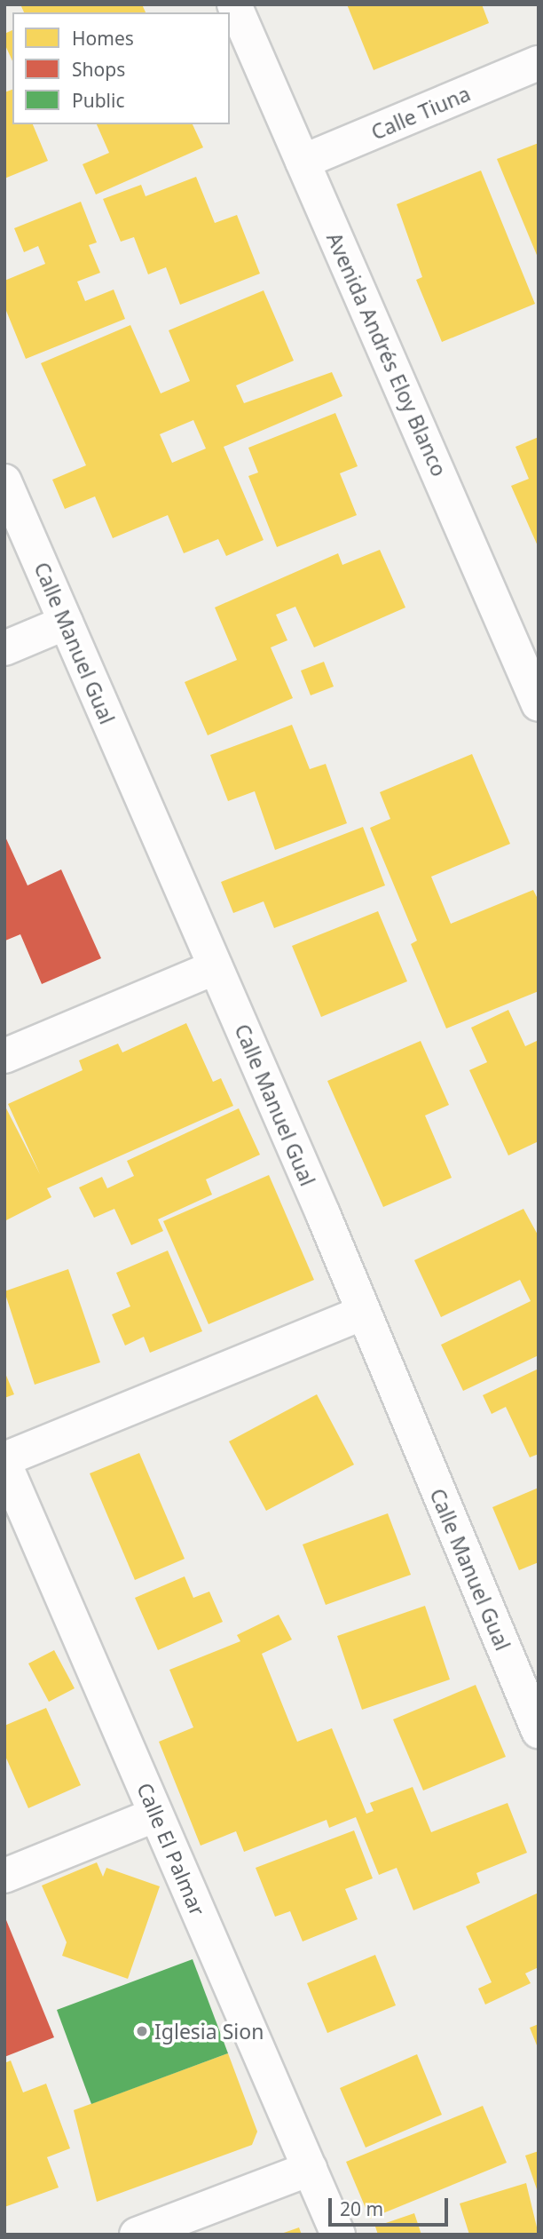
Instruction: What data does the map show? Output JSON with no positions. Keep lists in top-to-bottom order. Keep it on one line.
{"streets":{"street":["Calle Tiuna","Avenida Andrés Eloy Blanco","Calle Manuel Gual","Calle El Palmar"]},"crossings":[["Calle Tiuna","Avenida Andrés Eloy Blanco"]],"places":["Iglesia Sion"],"legend":["Homes","Shops","Public"],"scale_bar":"20 m"}
